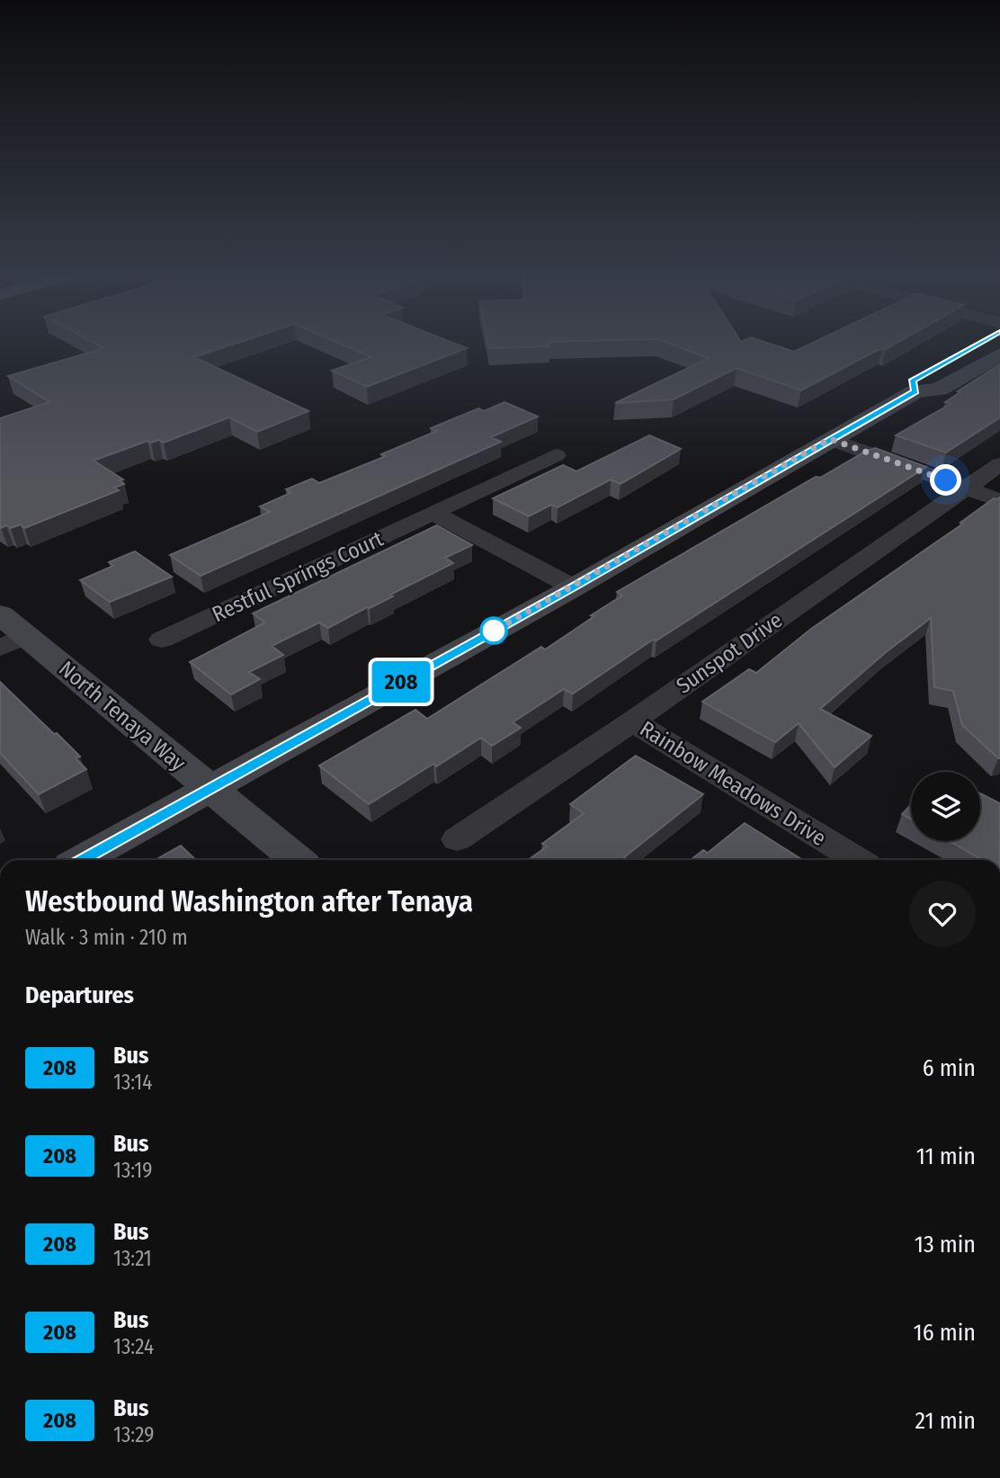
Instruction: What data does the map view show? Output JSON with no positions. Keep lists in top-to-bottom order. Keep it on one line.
{"streets":{"main road":["North Tenaya Way"],"street":["Restful Springs Court","Sunspot Drive","Rainbow Meadows Drive"]},"crossings":[["Sunspot Drive","Rainbow Meadows Drive"]],"lines":["bus line 208"],"page":{"on_map":"208","heading":[["Westbound Washington after Tenaya","Walk · 3 min · 210 m"],"Departures"],"list":[{"mark":"208","name":"Bus","note":"13:14","value":"6 min"},{"mark":"208","name":"Bus","note":"13:19","value":"11 min"},{"mark":"208","name":"Bus","note":"13:21","value":"13 min"},{"mark":"208","name":"Bus","note":"13:24","value":"16 min"},{"mark":"208","name":"Bus","note":"13:29","value":"21 min"}]}}
